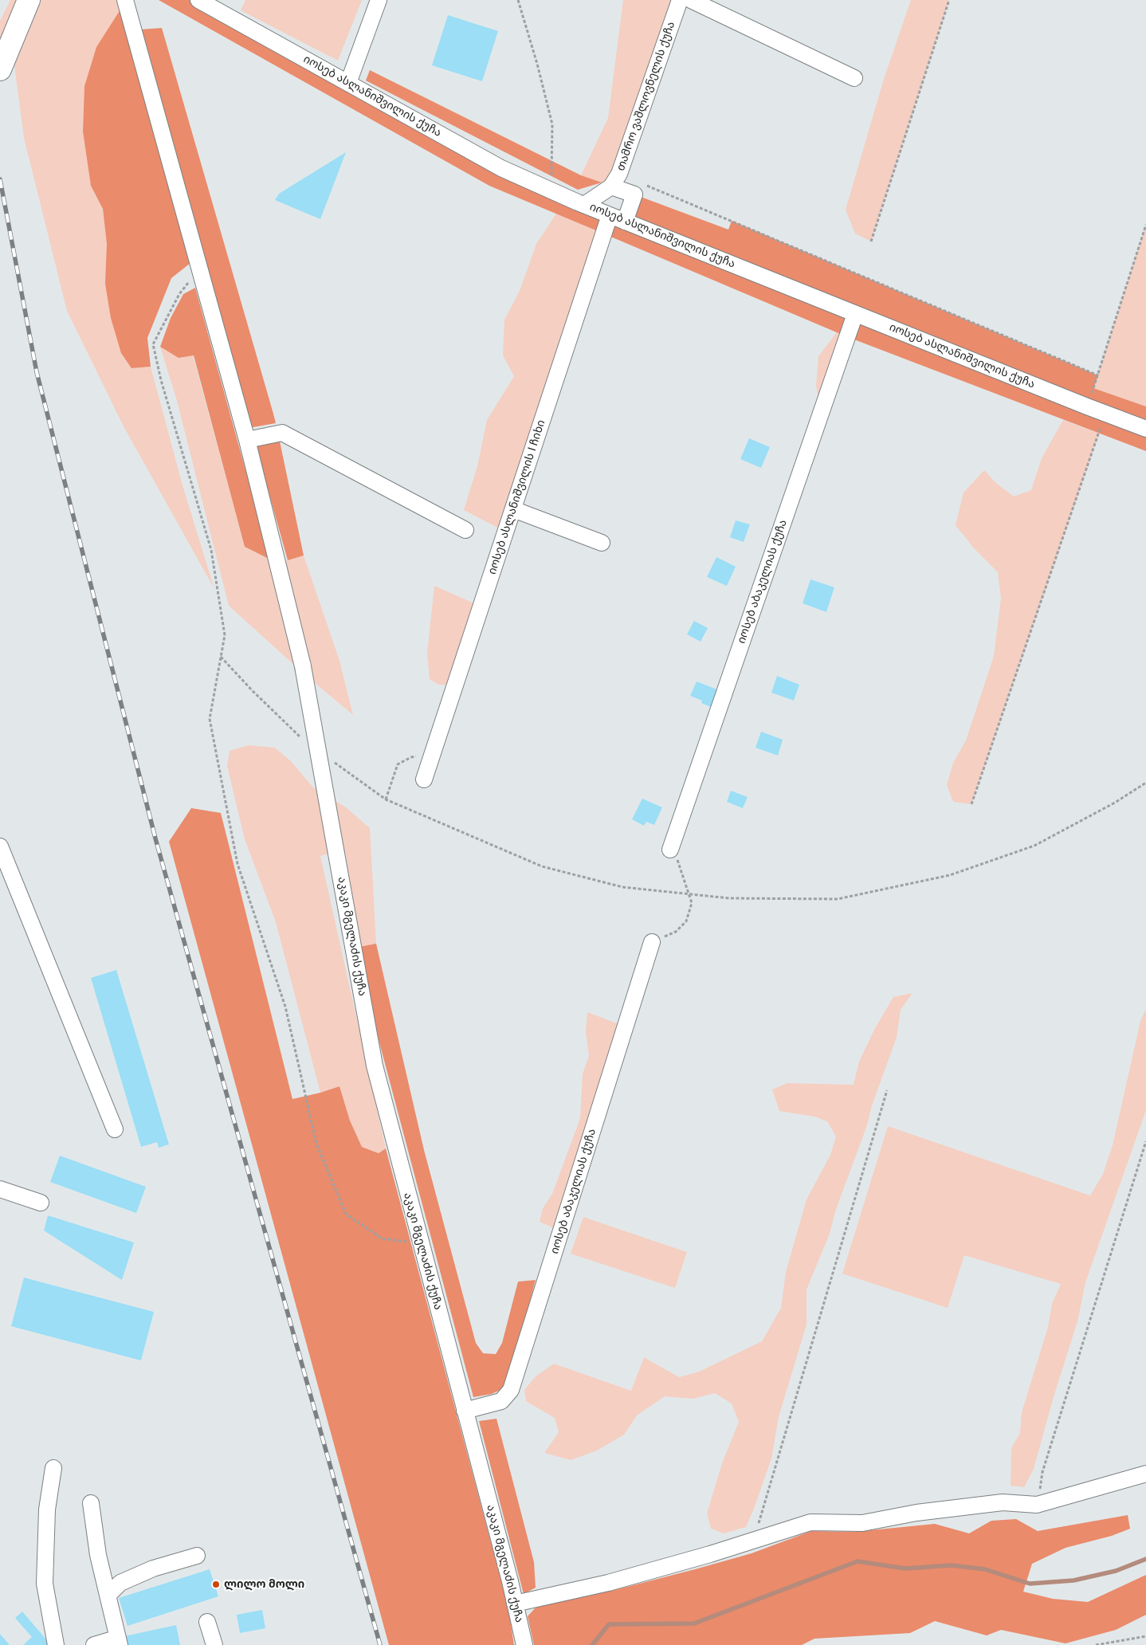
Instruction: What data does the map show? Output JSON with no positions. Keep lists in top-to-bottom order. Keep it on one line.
{"streets":{"street":["იოსებ ასლანიშვილის ქუჩა","თამრო ვაშლოვნელის ქუჩა","იოსებ ასლანიშვილის I ჩიხი","იოსებ აბაკელიას ქუჩა","აკაკი მგელაძის ქუჩა"]},"crossings":[["იოსებ ასლანიშვილის ქუჩა","იოსებ ასლანიშვილის I ჩიხი"],["იოსებ ასლანიშვილის ქუჩა","იოსებ აბაკელიას ქუჩა"],["იოსებ აბაკელიას ქუჩა","აკაკი მგელაძის ქუჩა"]],"places":["ლილო მოლი"]}
